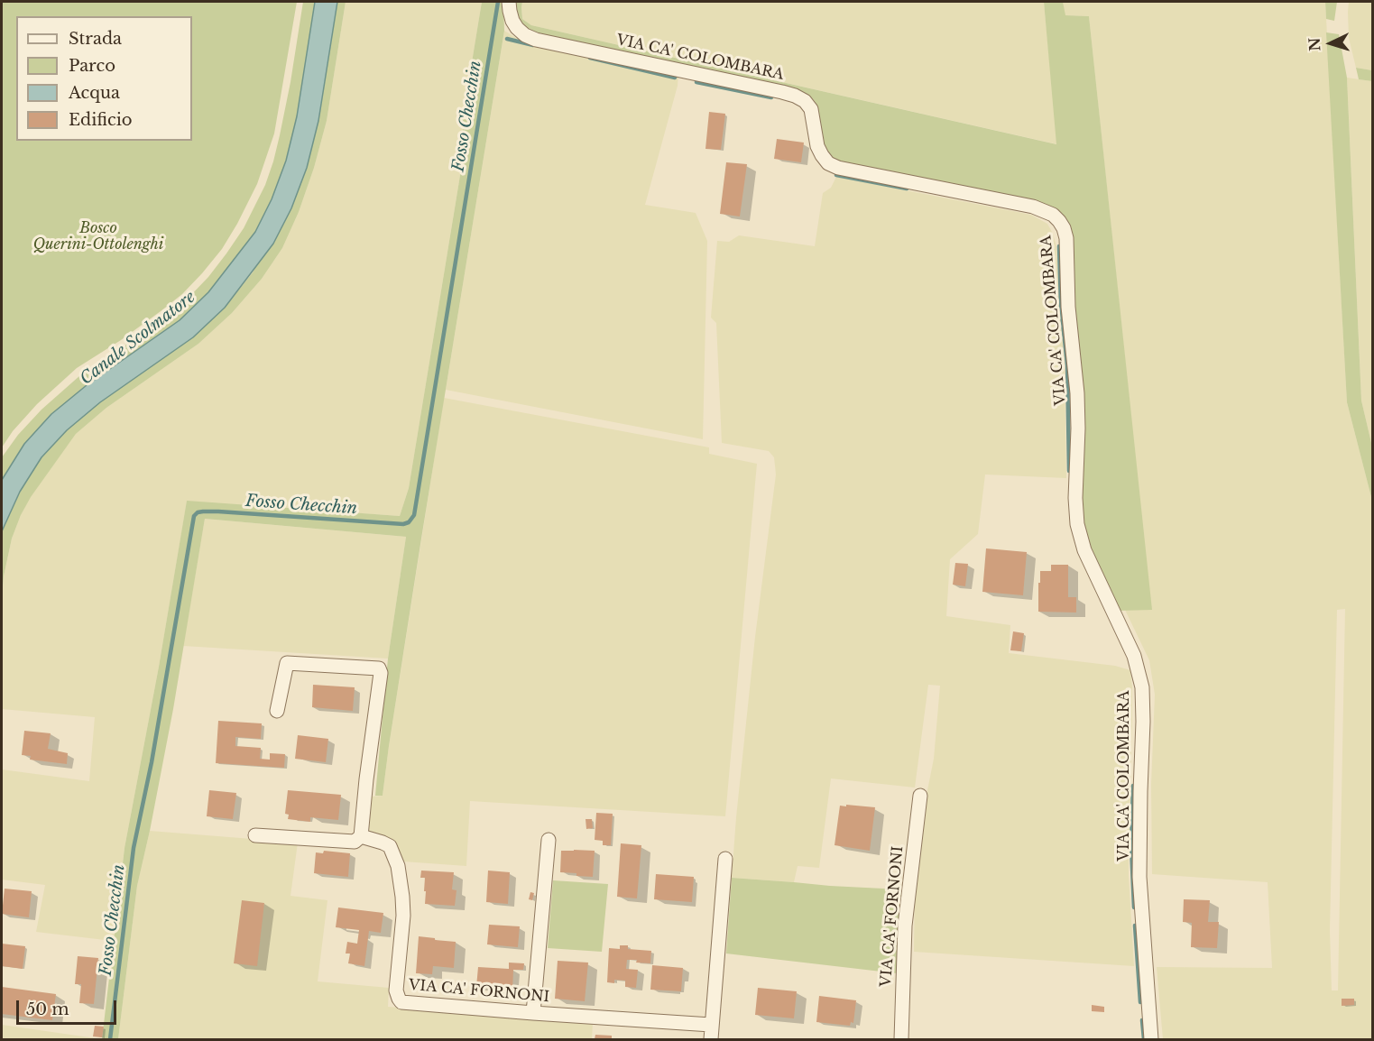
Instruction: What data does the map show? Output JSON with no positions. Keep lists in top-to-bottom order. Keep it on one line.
{"streets":{"street":["VIA CA' COLOMBARA","VIA CA' FORNONI"]},"water":["Fosso Checchin","Canale Scolmatore"],"parks":["Bosco Querini-Ottolenghi"],"legend":["Strada","Parco","Acqua","Edificio"],"scale_bar":"50 m","north":"left"}
